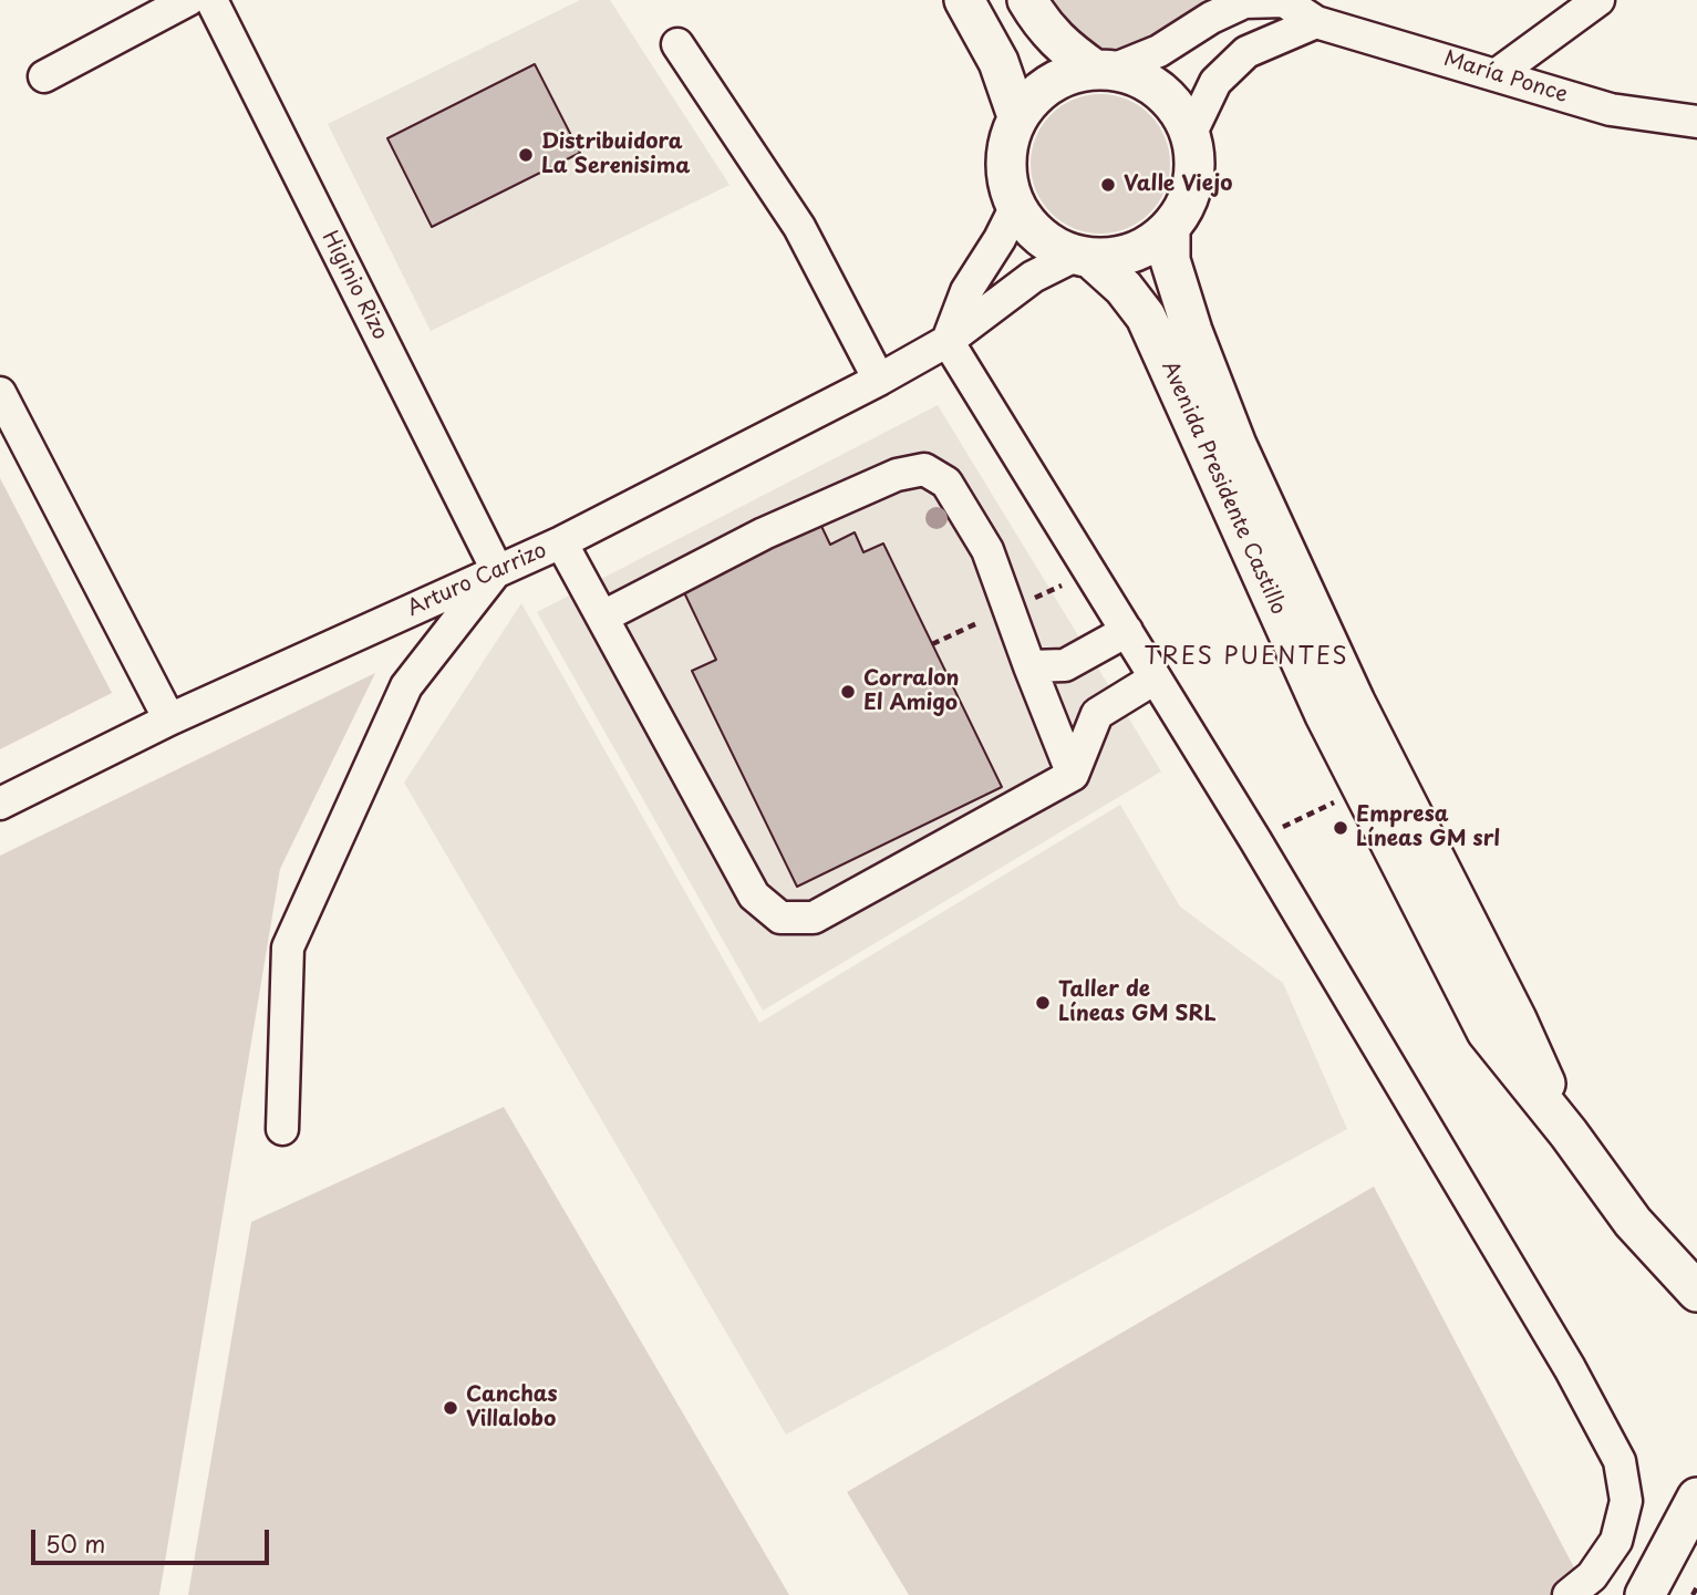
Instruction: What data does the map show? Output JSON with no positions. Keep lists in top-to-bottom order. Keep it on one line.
{"streets":{"main road":["Avenida Presidente Castillo"],"street":["María Ponce","Higinio Rizo","Arturo Carrizo"]},"crossings":[["María Ponce","Avenida Presidente Castillo"],["María Ponce","Arturo Carrizo"],["Higinio Rizo","Arturo Carrizo"],["Avenida Presidente Castillo","Arturo Carrizo"]],"districts":["TRES PUENTES"],"places":["Distribuidora La Serenisima","Valle Viejo","Corralon El Amigo","Empresa Líneas GM srl","Taller de Líneas GM SRL","Canchas Villalobo"],"scale_bar":"50 m"}
